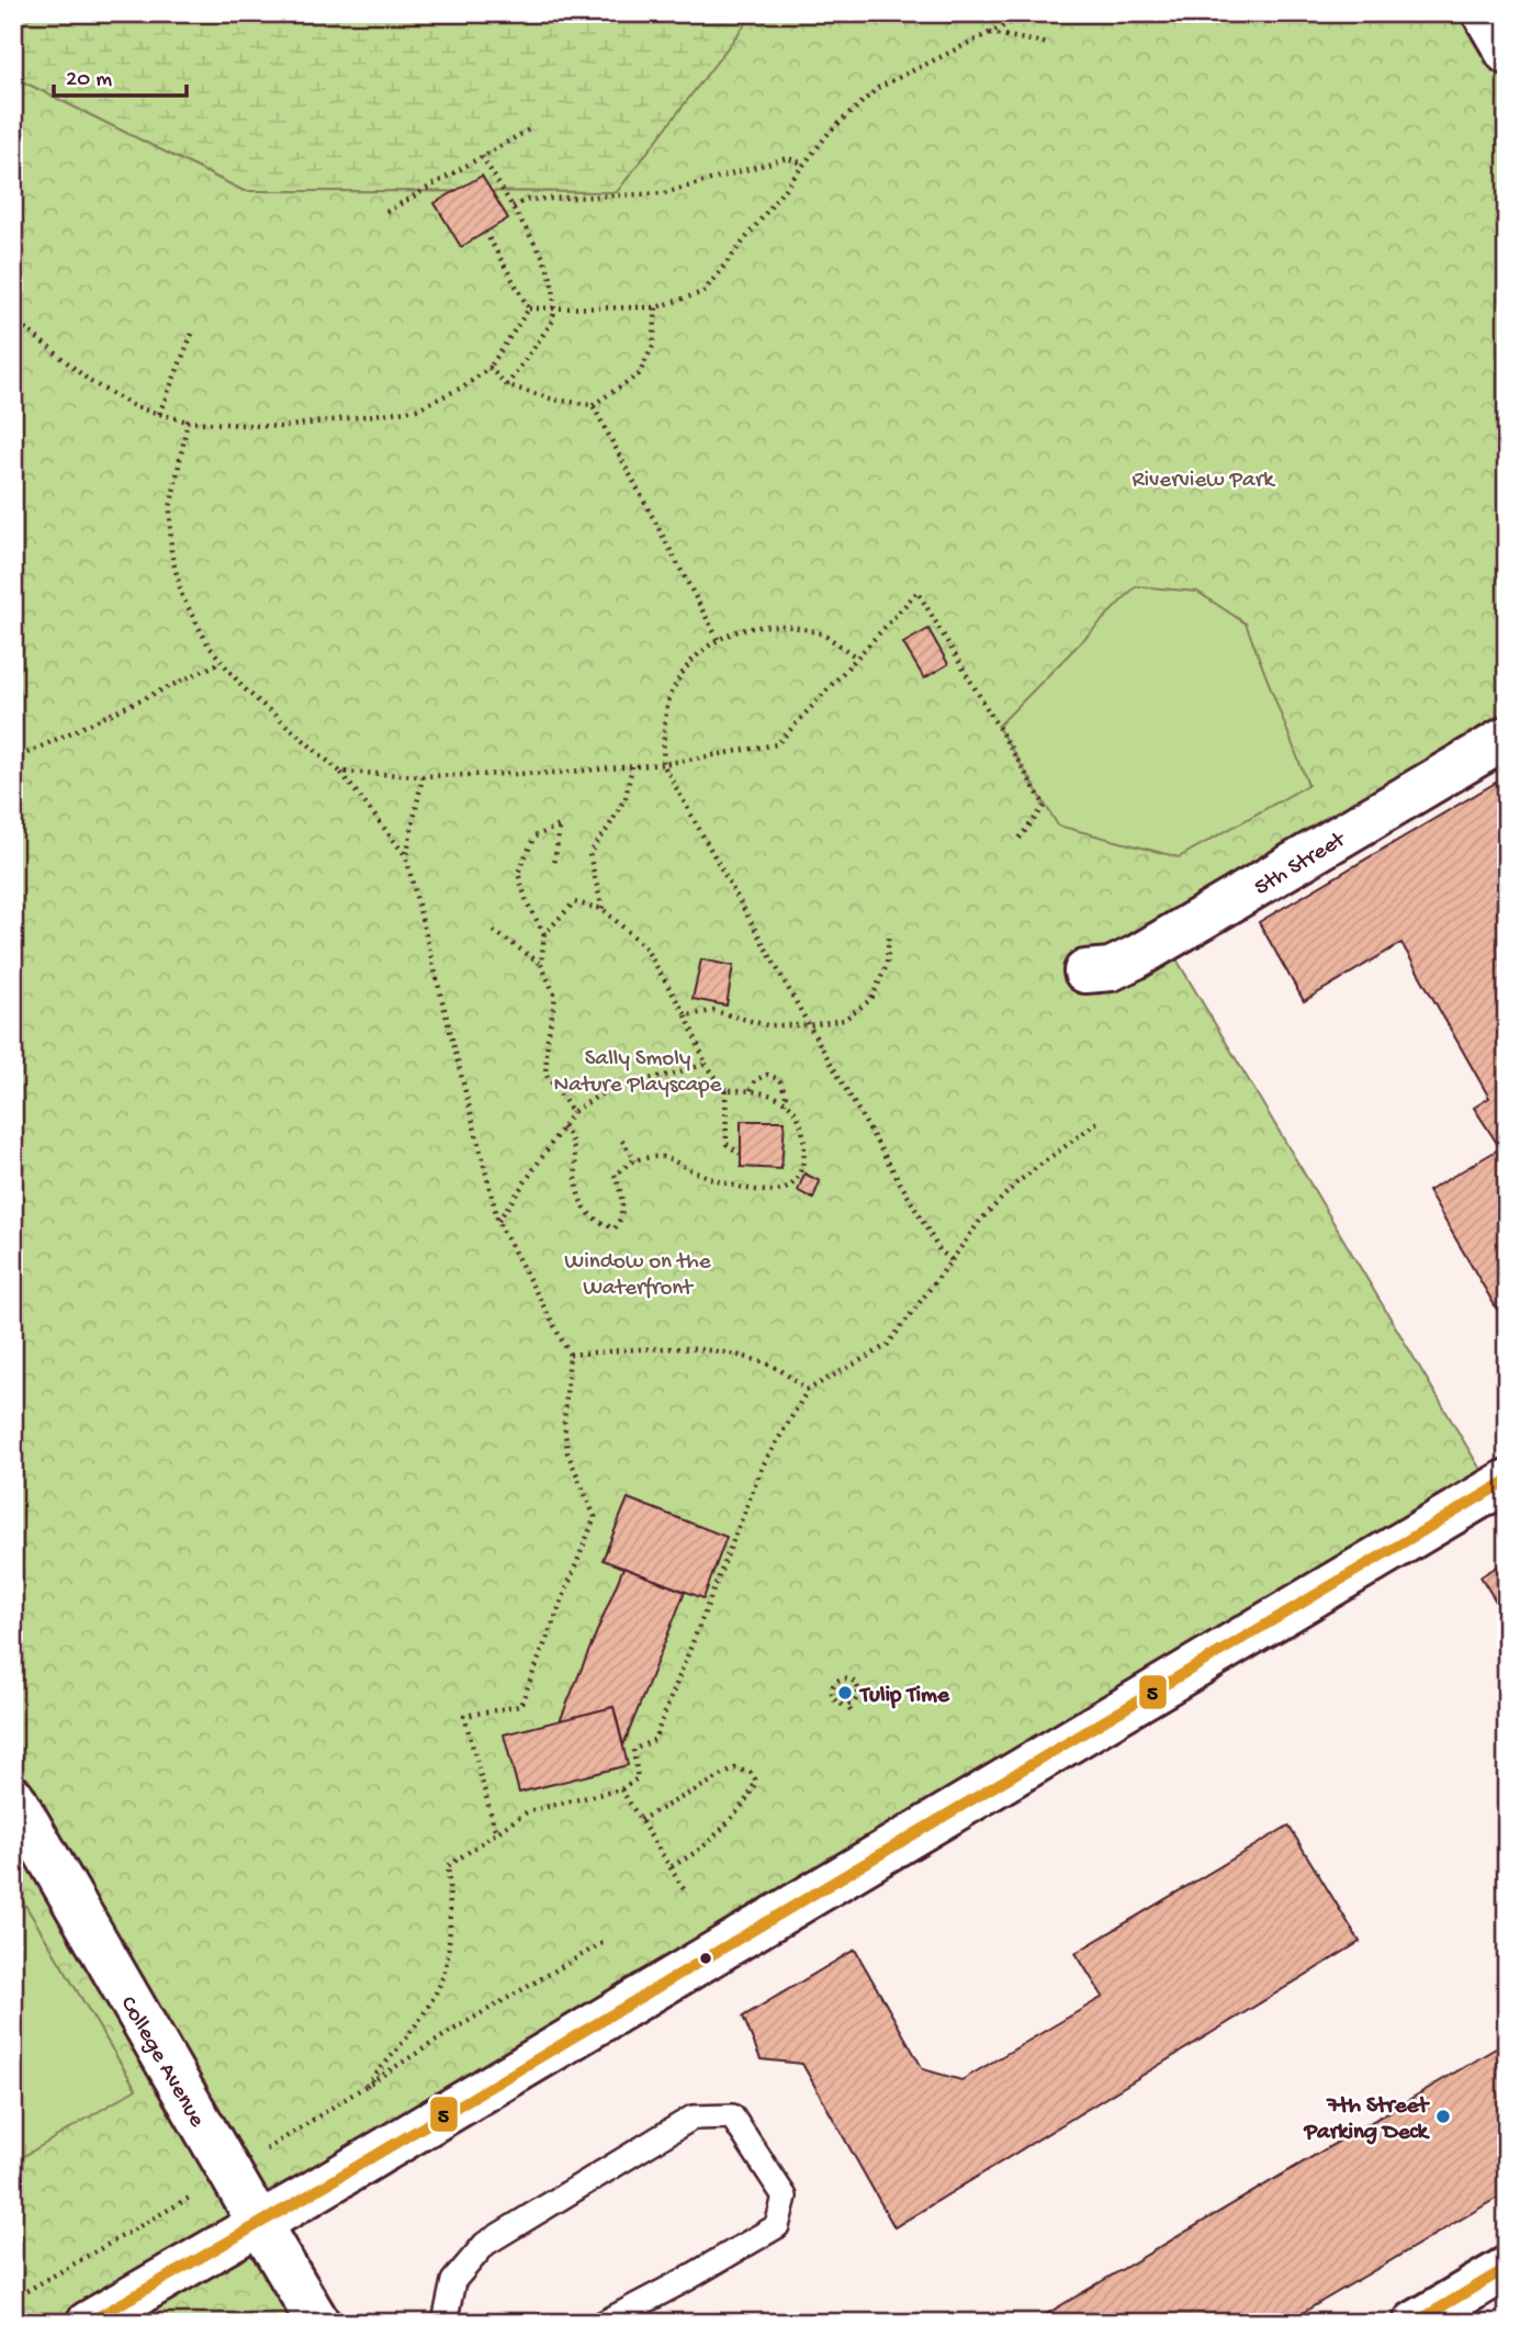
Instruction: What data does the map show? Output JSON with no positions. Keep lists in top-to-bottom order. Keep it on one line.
{"streets":{"street":["5th Street","College Avenue"]},"parks":["Riverview Park","Sally Smoly Nature Playscape","Window on the Waterfront"],"places":["Tulip Time","7th Street Parking Deck"],"lines":["transit line 5"],"scale_bar":"20 m"}
